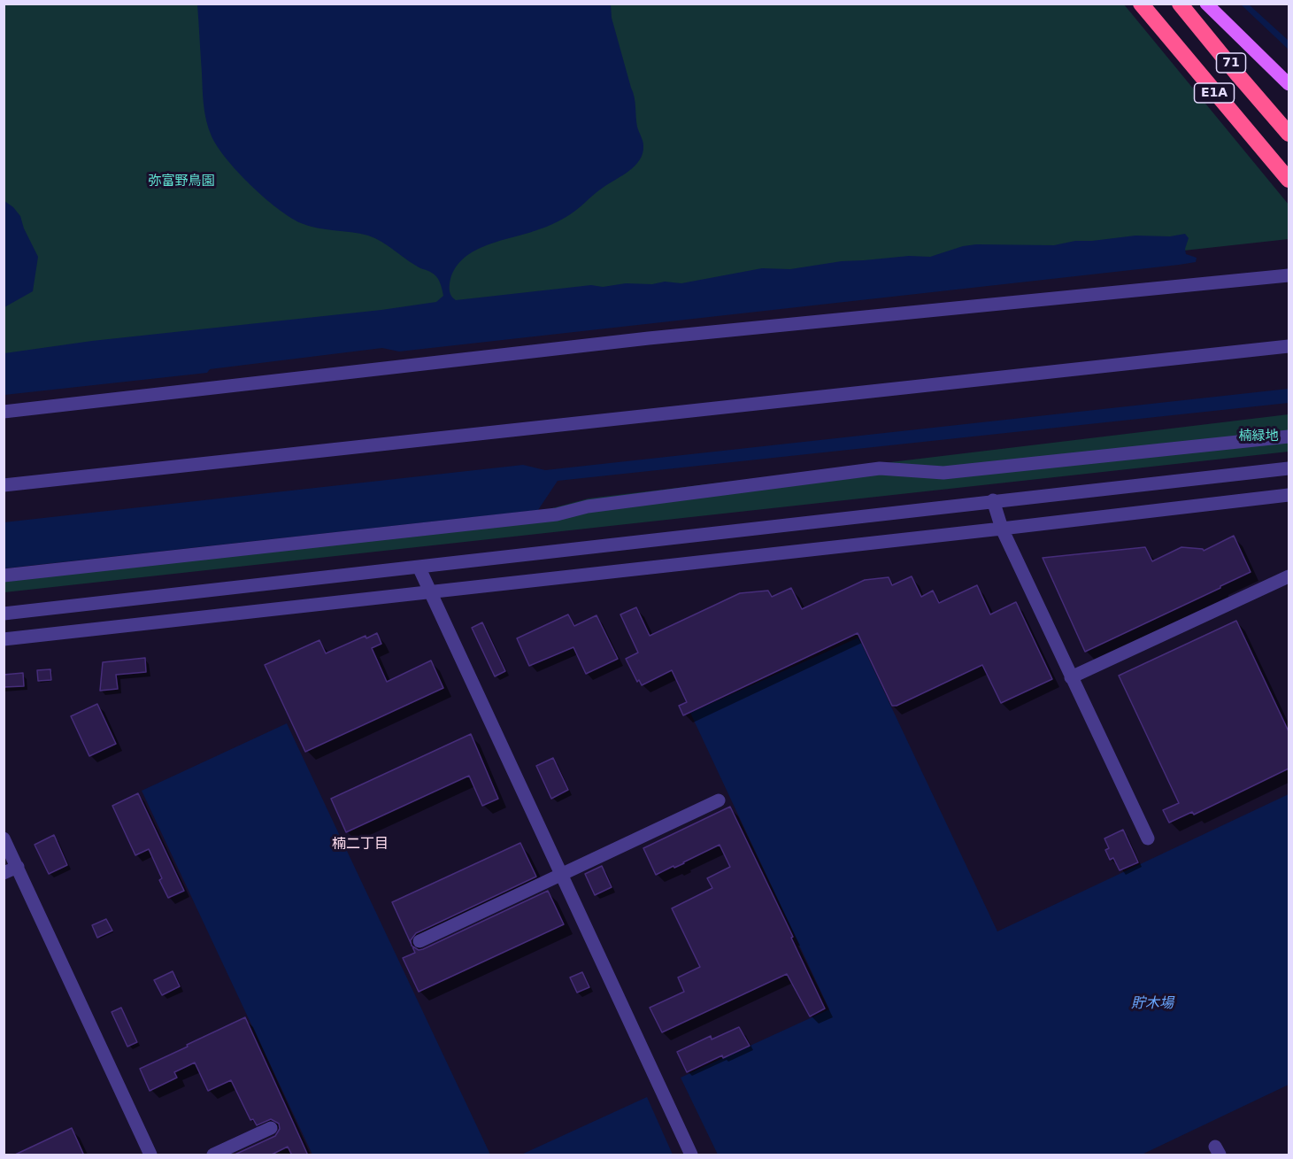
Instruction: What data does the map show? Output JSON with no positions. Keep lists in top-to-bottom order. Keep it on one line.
{"streets":{"highway":["E1A"],"main road":["71"]},"districts":["楠二丁目"],"water":["貯木場"],"parks":["弥富野鳥園","楠緑地"]}
